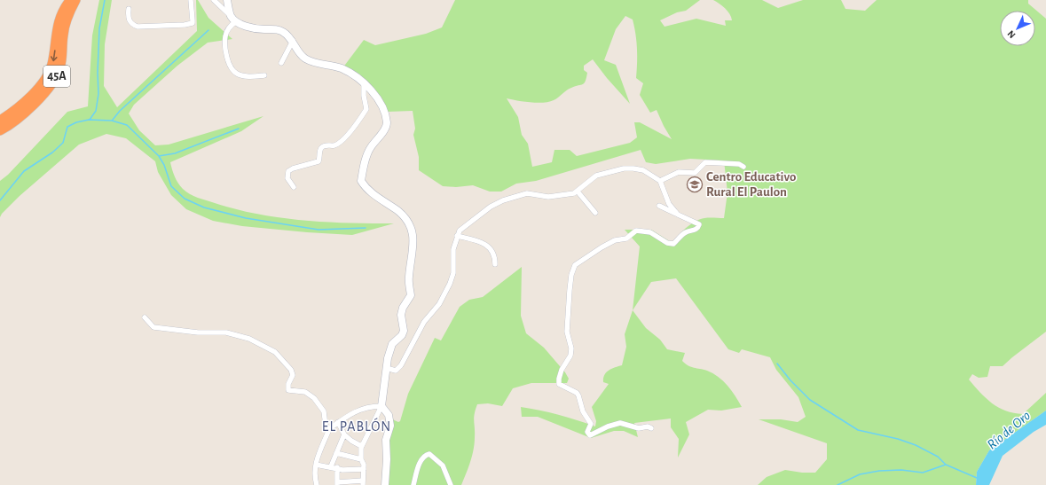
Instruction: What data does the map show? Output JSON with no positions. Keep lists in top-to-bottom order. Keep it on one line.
{"streets":{"highway":["45A"]},"districts":["EL PABLÓN"],"water":["Río de Oro"],"places":{"school or university":["Centro Educativo Rural El Paulon"]},"north":"bottom left"}
